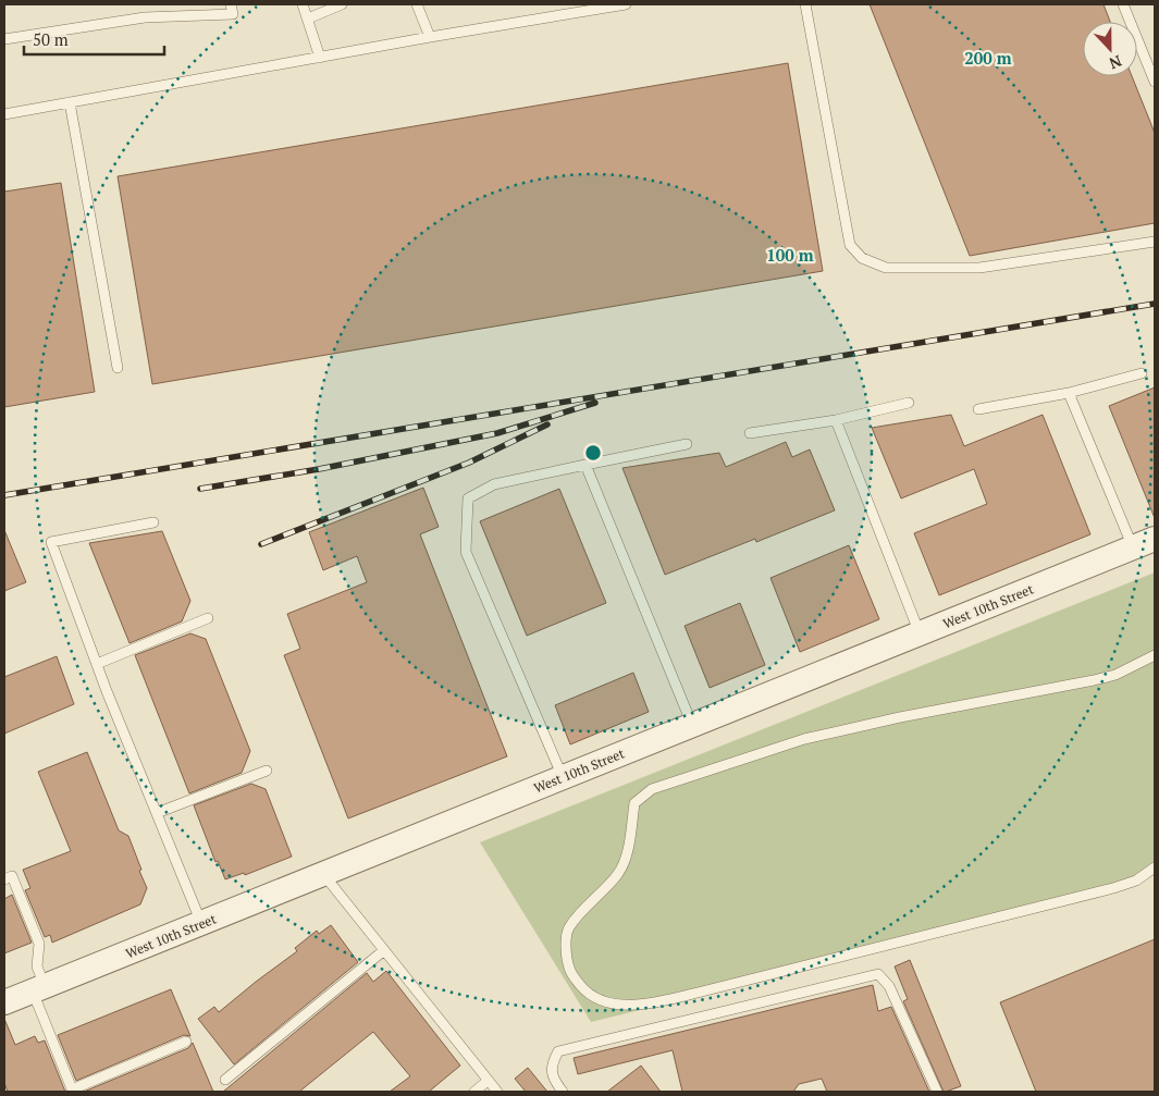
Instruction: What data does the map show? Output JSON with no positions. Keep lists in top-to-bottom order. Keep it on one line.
{"streets":{"street":["West 10th Street"]},"scale_bar":"50 m","north":"bottom","rings":["200 m","100 m"]}
